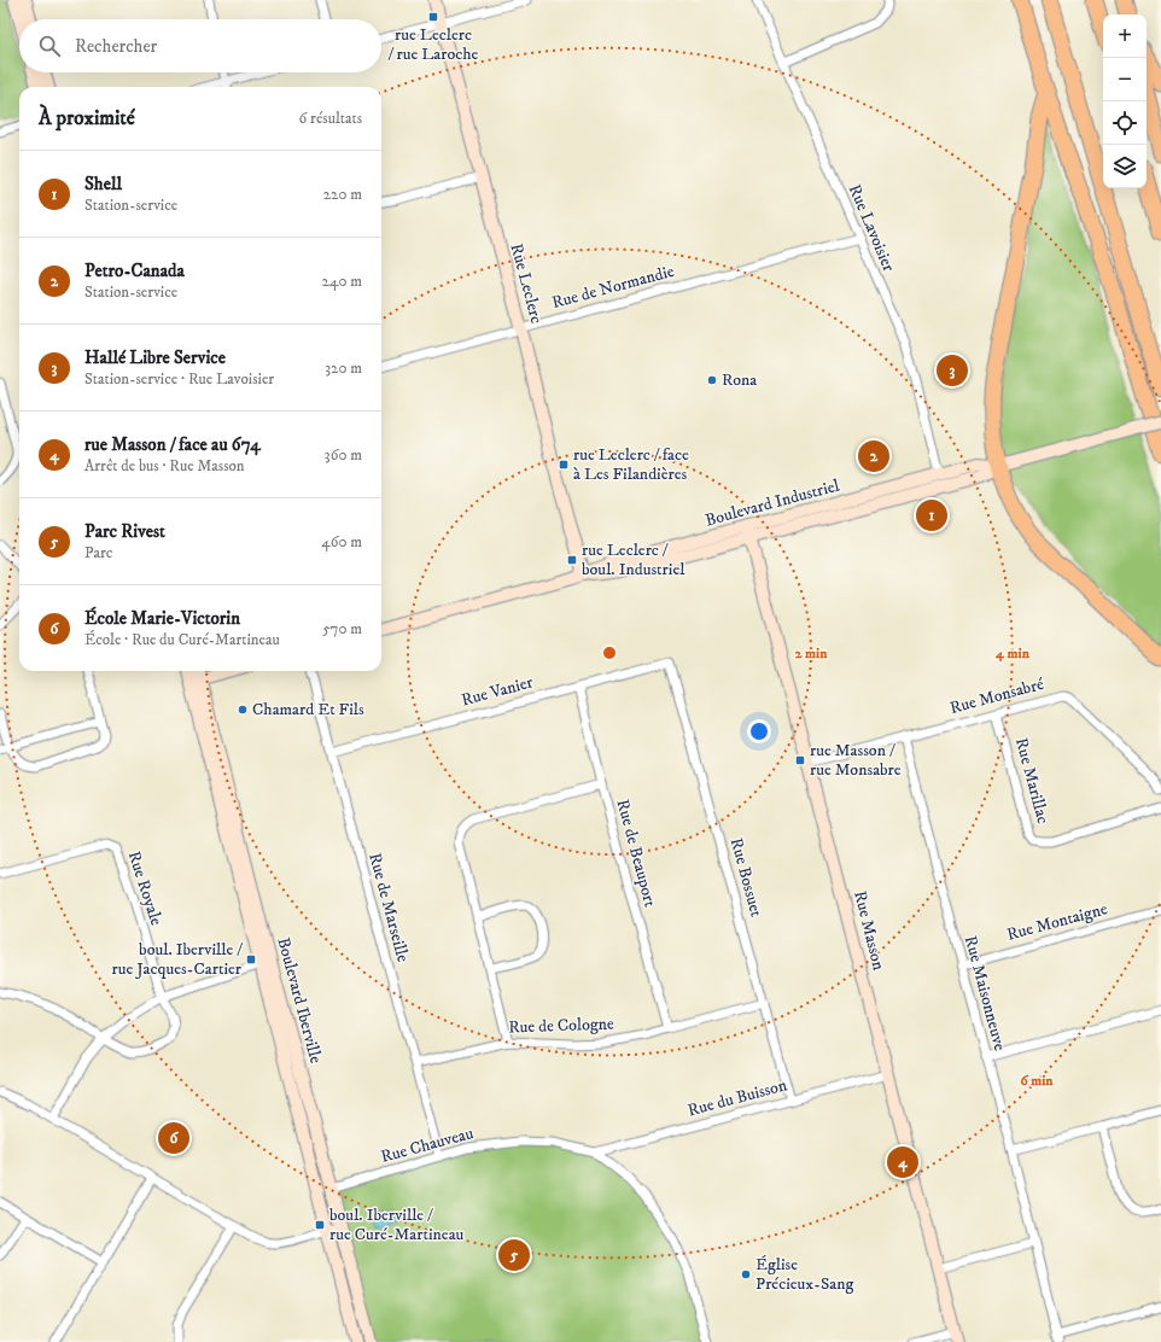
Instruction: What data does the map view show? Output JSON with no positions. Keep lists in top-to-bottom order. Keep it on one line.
{"streets":{"street":["Rue Lavoisier","Rue Leclerc","Rue de Normandie","Boulevard Industriel","Rue Vanier","Rue Monsabré","Rue Marillac","Rue de Beauport","Rue Bossuet","Rue Royale","Rue de Marseille","Rue Montaigne","Rue Masson","Rue Maisonneuve","Boulevard Iberville","Rue de Cologne","Rue du Buisson","Rue Chauveau"]},"crossings":[["Rue Lavoisier","Rue de Normandie"],["Rue Lavoisier","Boulevard Industriel"],["Rue Leclerc","Rue de Normandie"],["Rue Leclerc","Boulevard Industriel"],["Boulevard Industriel","Rue Masson"],["Rue Vanier","Rue de Beauport"],["Rue Vanier","Rue Bossuet"],["Rue Vanier","Rue de Marseille"],["Rue Monsabré","Rue Marillac"],["Rue Monsabré","Rue Masson"],["Rue Monsabré","Rue Maisonneuve"],["Rue de Beauport","Rue de Cologne"],["Rue Bossuet","Rue de Cologne"],["Rue Bossuet","Rue du Buisson"],["Rue de Marseille","Rue de Cologne"],["Rue de Marseille","Rue Chauveau"],["Rue Montaigne","Rue Maisonneuve"],["Rue Masson","Rue du Buisson"],["Boulevard Iberville","Rue Chauveau"],["Rue du Buisson","Rue Chauveau"]],"places":{"transit":["rue Leclerc / rue Laroche","rue Leclerc / face à Les Filandières","rue Leclerc / boul. Industriel","rue Masson / rue Monsabre","boul. Iberville / rue Jacques-Cartier","boul. Iberville / rue Curé-Martineau"],"other":["Rona","Chamard Et Fils","Église Précieux-Sang"]},"page":{"map_buttons":["+","−"],"search":"Rechercher","heading":["À proximité","6 résultats"],"list":[{"mark":"1","name":"Shell","note":"Station-service","value":"220 m"},{"mark":"2","name":"Petro-Canada","note":"Station-service","value":"240 m"},{"mark":"3","name":"Hallé Libre Service","note":"Station-service · Rue Lavoisier","value":"320 m"},{"mark":"4","name":"rue Masson / face au 674","note":"Arrêt de bus · Rue Masson","value":"360 m"},{"mark":"5","name":"Parc Rivest","note":"Parc","value":"460 m"},{"mark":"6","name":"École Marie-Victorin","note":"École · Rue du Curé-Martineau","value":"570 m"}],"pins":["3","2","1","6","4","5"]},"rings":["2 min","4 min","6 min"]}
